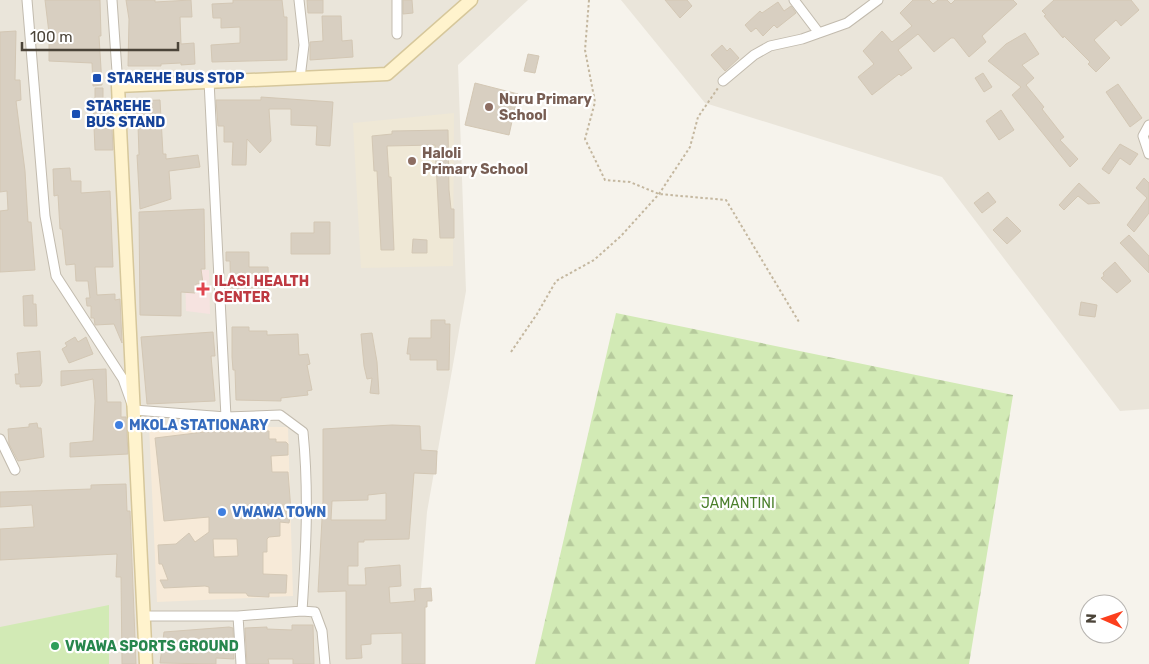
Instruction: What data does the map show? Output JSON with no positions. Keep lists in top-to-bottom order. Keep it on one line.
{"parks":["JAMANTINI"],"places":{"transit":["STAREHE BUS STOP","STAREHE BUS STAND"],"other":["Nuru Primary School","Haloli Primary School","MKOLA STATIONARY","VWAWA TOWN","VWAWA SPORTS GROUND"],"health":["ILASI HEALTH CENTER"]},"scale_bar":"100 m","north":"left"}
